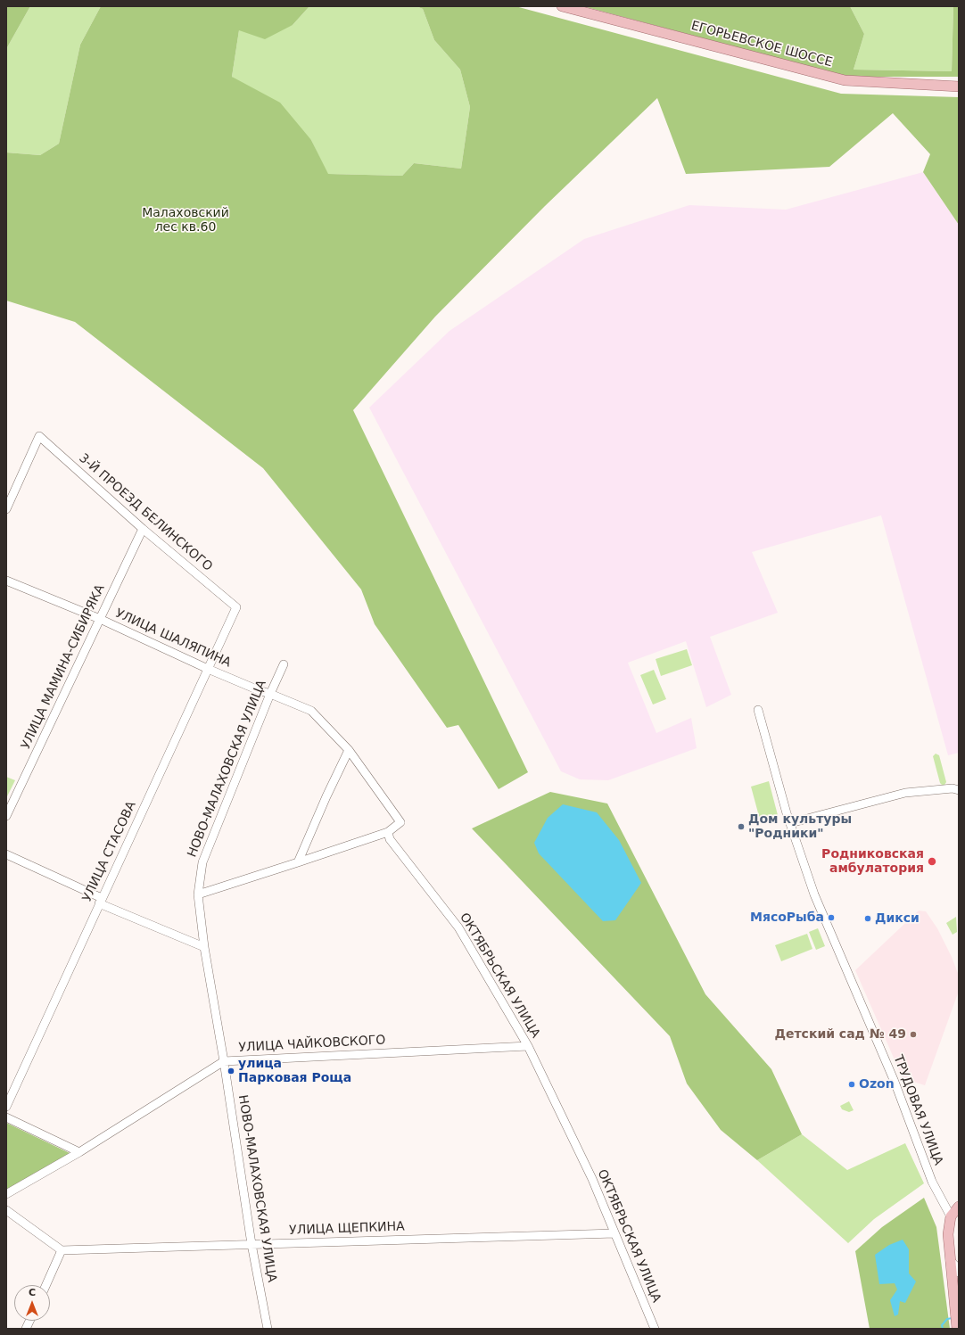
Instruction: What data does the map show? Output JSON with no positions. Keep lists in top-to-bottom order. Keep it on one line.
{"streets":{"main road":["ЕГОРЬЕВСКОЕ ШОССЕ"],"street":["3-Й ПРОЕЗД БЕЛИНСКОГО","УЛИЦА ШАЛЯПИНА","УЛИЦА МАМИНА-СИБИРЯКА","НОВО-МАЛАХОВСКАЯ УЛИЦА","УЛИЦА СТАСОВА","ОКТЯБРЬСКАЯ УЛИЦА","УЛИЦА ЧАЙКОВСКОГО","ТРУДОВАЯ УЛИЦА","УЛИЦА ЩЕПКИНА"]},"crossings":[["3-Й ПРОЕЗД БЕЛИНСКОГО","УЛИЦА МАМИНА-СИБИРЯКА"],["3-Й ПРОЕЗД БЕЛИНСКОГО","УЛИЦА СТАСОВА"],["УЛИЦА ШАЛЯПИНА","УЛИЦА МАМИНА-СИБИРЯКА"],["УЛИЦА ШАЛЯПИНА","НОВО-МАЛАХОВСКАЯ УЛИЦА"],["УЛИЦА ШАЛЯПИНА","УЛИЦА СТАСОВА"],["НОВО-МАЛАХОВСКАЯ УЛИЦА","УЛИЦА ЧАЙКОВСКОГО"],["НОВО-МАЛАХОВСКАЯ УЛИЦА","УЛИЦА ЩЕПКИНА"],["ОКТЯБРЬСКАЯ УЛИЦА","УЛИЦА ЧАЙКОВСКОГО"],["ОКТЯБРЬСКАЯ УЛИЦА","УЛИЦА ЩЕПКИНА"]],"parks":["Малаховский лес кв.60"],"places":["Дом культуры \"Родники\"","Родниковская амбулатория","МясоРыба","Дикси","Детский сад № 49","улица Парковая Роща","Ozon"],"north":"top"}
